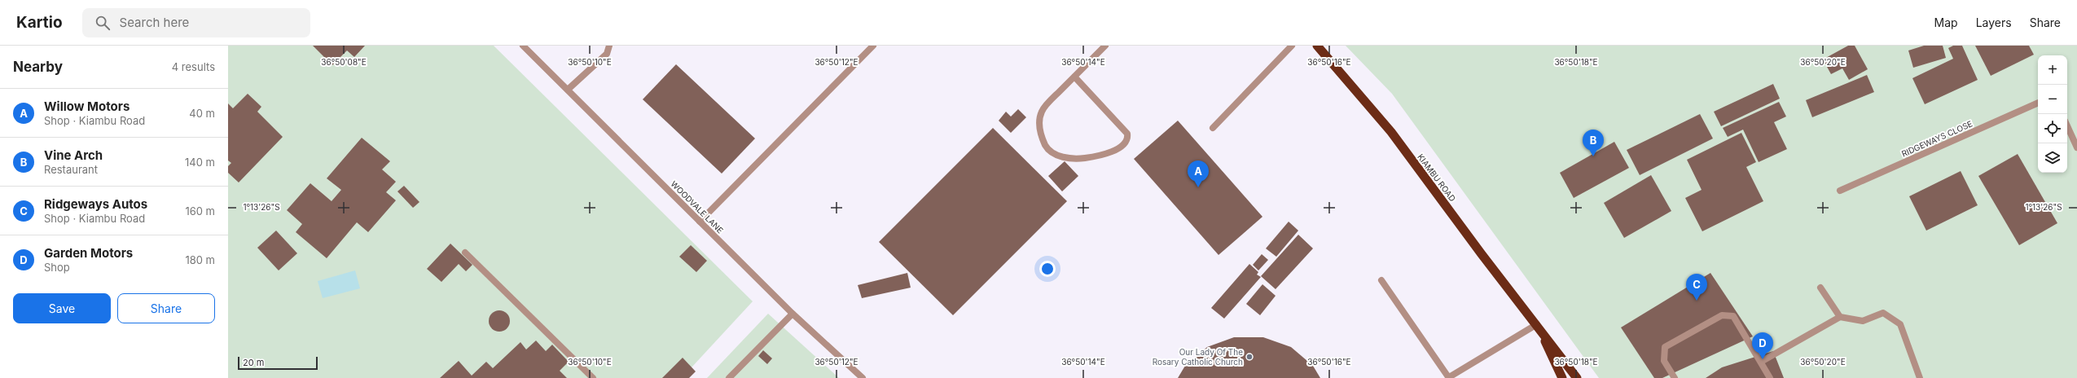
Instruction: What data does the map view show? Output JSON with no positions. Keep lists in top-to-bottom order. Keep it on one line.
{"streets":{"highway":["KIAMBU ROAD"],"street":["RIDGEWAYS CLOSE","WOODVALE LANE"]},"places":["Our Lady Of The Rosary Catholic Church"],"scale_bar":"20 m","page":{"header":"Kartio","search":"Search here","nav":["Map","Layers","Share"],"heading":["Nearby","4 results"],"map_buttons":["+","−"],"list":[{"mark":"A","name":"Willow Motors","note":"Shop · Kiambu Road","value":"40 m"},{"mark":"B","name":"Vine Arch","note":"Restaurant","value":"140 m"},{"mark":"C","name":"Ridgeways Autos","note":"Shop · Kiambu Road","value":"160 m"},{"mark":"D","name":"Garden Motors","note":"Shop","value":"180 m"}],"pins":["B","A","C","D"],"buttons":["Save","Share"],"scale":"20 m"},"coordinates":["36°50'08\"E","36°50'10\"E","36°50'12\"E","36°50'14\"E","36°50'16\"E","36°50'18\"E","36°50'20\"E","1°13'26\"S"]}
